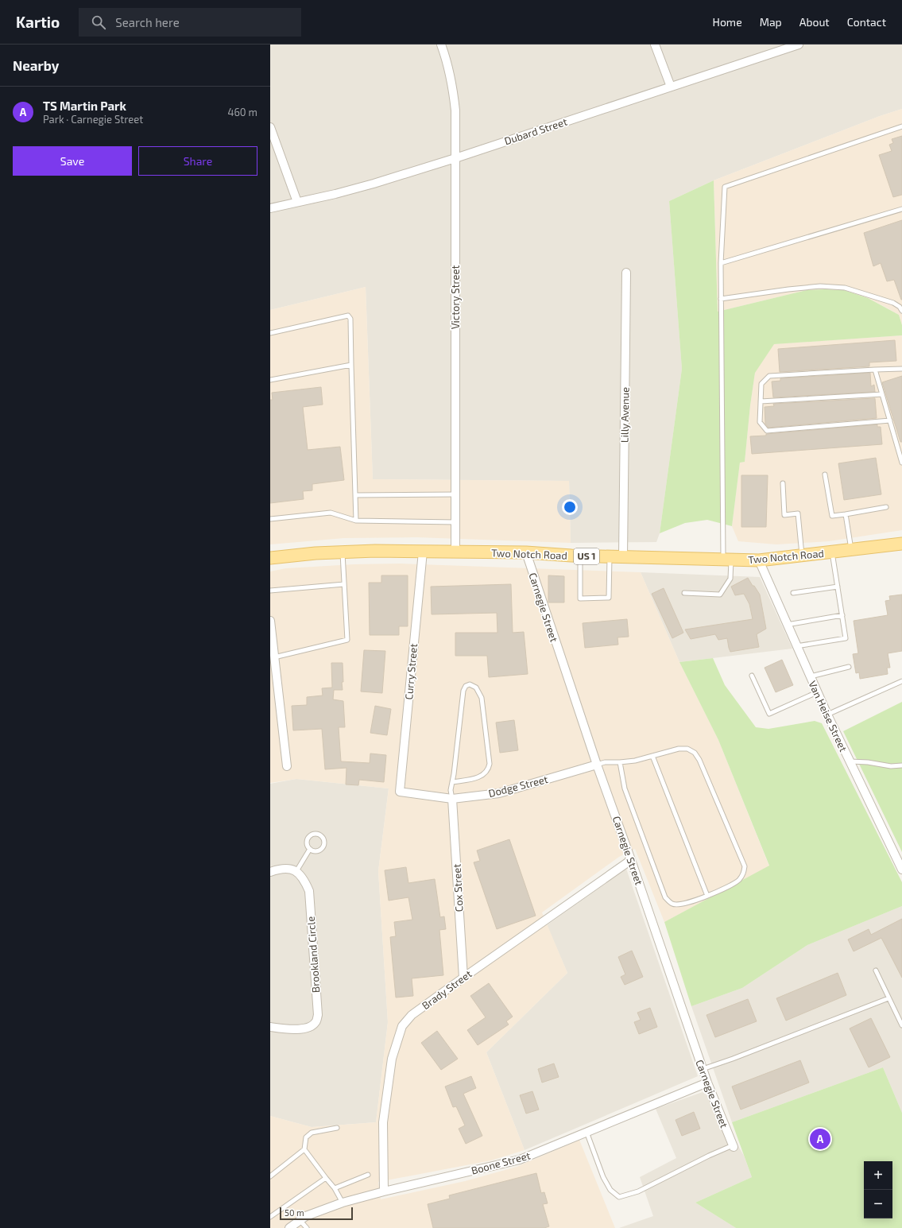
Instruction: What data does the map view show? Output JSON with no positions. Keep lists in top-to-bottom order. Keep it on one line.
{"streets":{"main road":["Two Notch Road","US 1"],"street":["Dubard Street","Victory Street","Lilly Avenue","Carnegie Street","Curry Street","Van Heise Street","Dodge Street","Cox Street","Brookland Circle","Brady Street","Boone Street"]},"crossings":[["Dubard Street","Victory Street"],["Victory Street","Two Notch Road"],["Lilly Avenue","Two Notch Road"],["Two Notch Road","Carnegie Street"],["Two Notch Road","Curry Street"],["Two Notch Road","Van Heise Street"],["Carnegie Street","Dodge Street"],["Carnegie Street","Brady Street"],["Carnegie Street","Boone Street"],["Curry Street","Dodge Street"],["Dodge Street","Cox Street"],["Cox Street","Brady Street"],["Brady Street","Boone Street"]],"scale_bar":"50 m","page":{"header":"Kartio","search":"Search here","nav":["Home","Map","About","Contact"],"heading":"Nearby","list":[{"mark":"A","name":"TS Martin Park","note":"Park · Carnegie Street","value":"460 m"}],"buttons":["Save","Share"],"pins":"A","map_buttons":["+","−"],"scale":"50 m"}}
